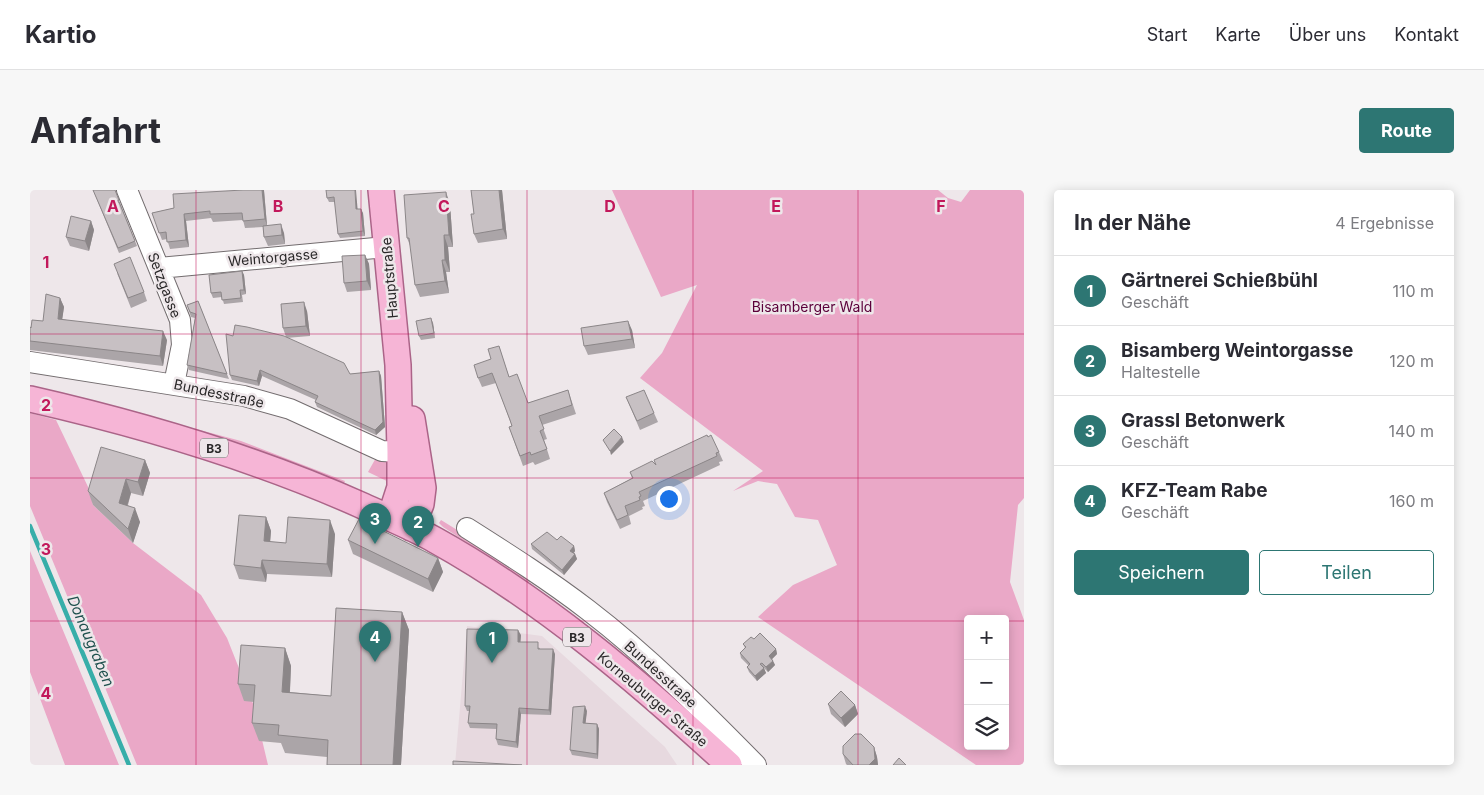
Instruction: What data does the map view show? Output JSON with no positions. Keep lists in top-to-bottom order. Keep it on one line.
{"streets":{"main road":["Hauptstraße","B3","Korneuburger Straße"],"street":["Weintorgasse","Setzgasse","Bundesstraße"]},"crossings":[["Weintorgasse","Hauptstraße"],["Weintorgasse","Setzgasse"],["Hauptstraße","Bundesstraße"],["Hauptstraße","Korneuburger Straße"],["Setzgasse","Bundesstraße"]],"water":["Donaugraben"],"parks":["Bisamberger Wald"],"page":{"header":"Kartio","nav":["Start","Karte","Über uns","Kontakt"],"buttons":["Route",["Speichern","Teilen"]],"title":"Anfahrt","heading":["In der Nähe","4 Ergebnisse"],"list":[{"mark":"1","name":"Gärtnerei Schießbühl","note":"Geschäft","value":"110 m"},{"mark":"2","name":"Bisamberg Weintorgasse","note":"Haltestelle","value":"120 m"},{"mark":"3","name":"Grassl Betonwerk","note":"Geschäft","value":"140 m"},{"mark":"4","name":"KFZ-Team Rabe","note":"Geschäft","value":"160 m"}],"pins":["3","2","4","1"],"map_buttons":["+","−"]},"grid":{"columns":["A","B","C","D","E","F"],"rows":["1","2","3","4"]}}
